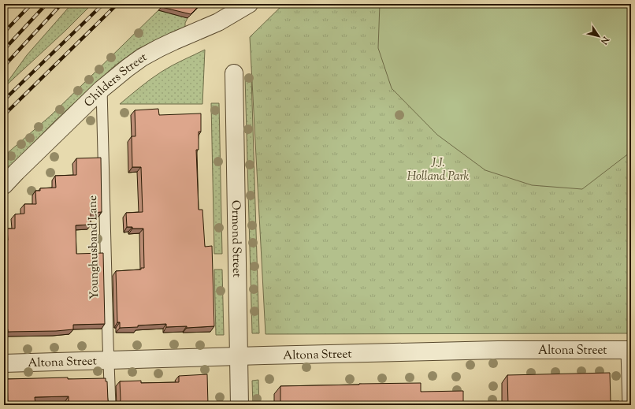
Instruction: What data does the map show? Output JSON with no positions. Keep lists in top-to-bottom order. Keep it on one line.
{"streets":{"street":["Childers Street","Ormond Street","Altona Street"],"lane":["Younghusband Lane"]},"crossings":[["Childers Street","Younghusband Lane"],["Ormond Street","Altona Street"],["Younghusband Lane","Altona Street"]],"parks":["J.J. Holland Park"],"north":"bottom right"}
